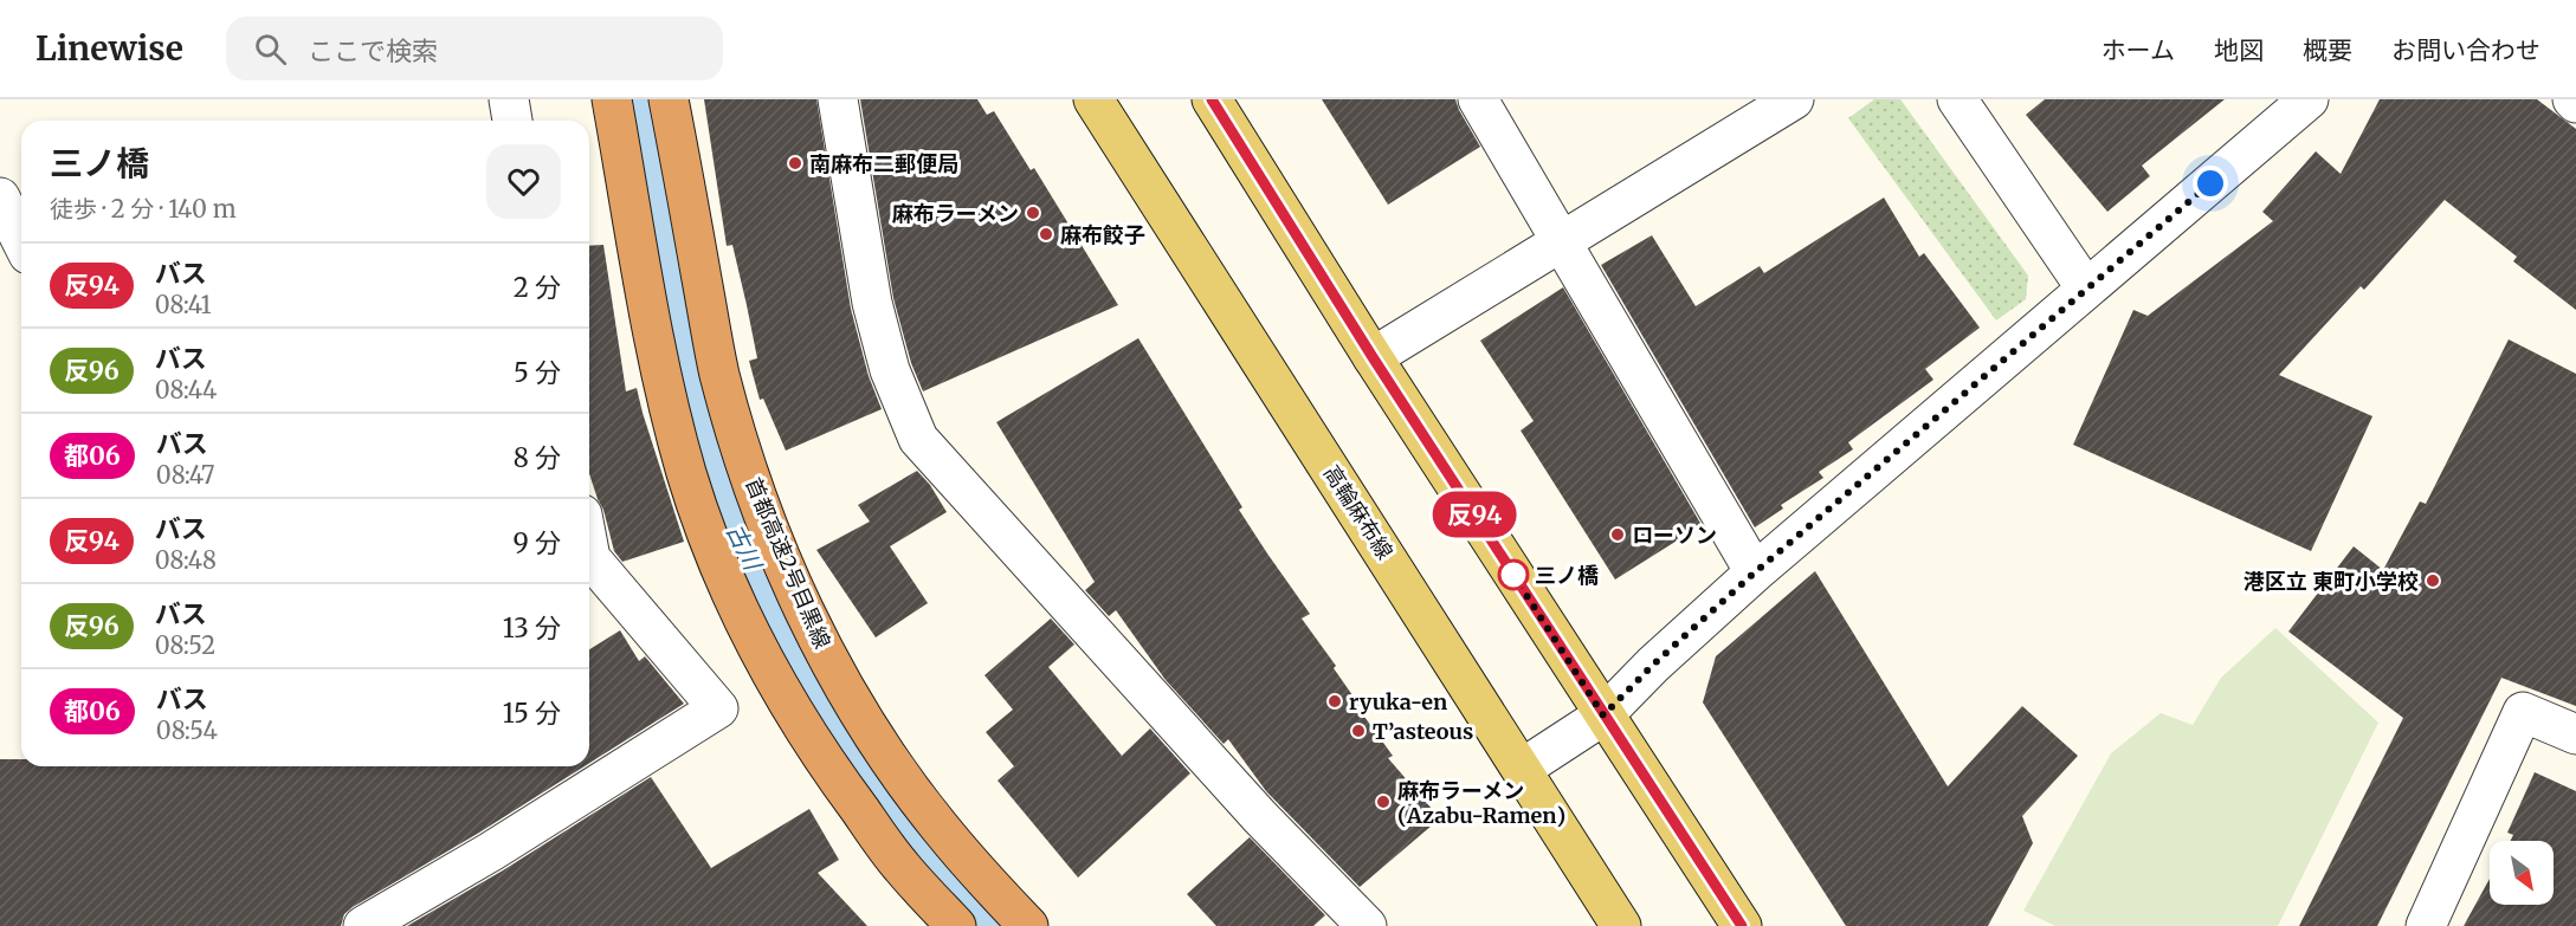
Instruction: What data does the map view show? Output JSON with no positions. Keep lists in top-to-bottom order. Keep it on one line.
{"streets":{"highway":["首都高速2号目黒線"],"main road":["高輪麻布線"]},"water":["古川"],"places":["南麻布二郵便局","麻布ラーメン","麻布餃子","ローソン","三ノ橋","港区立 東町小学校","ryuka-en","T’asteous","麻布ラーメン (Azabu-Ramen)"],"lines":["bus line 反94"],"north":"bottom right","page":{"header":"Linewise","search":"ここで検索","nav":["ホーム","地図","概要","お問い合わせ"],"on_map":"反94","heading":["三ノ橋","徒歩 · 2 分 · 140 m"],"list":[{"mark":"反94","name":"バス","note":"08:41","value":"2 分"},{"mark":"反96","name":"バス","note":"08:44","value":"5 分"},{"mark":"都06","name":"バス","note":"08:47","value":"8 分"},{"mark":"反94","name":"バス","note":"08:48","value":"9 分"},{"mark":"反96","name":"バス","note":"08:52","value":"13 分"},{"mark":"都06","name":"バス","note":"08:54","value":"15 分"}]}}
